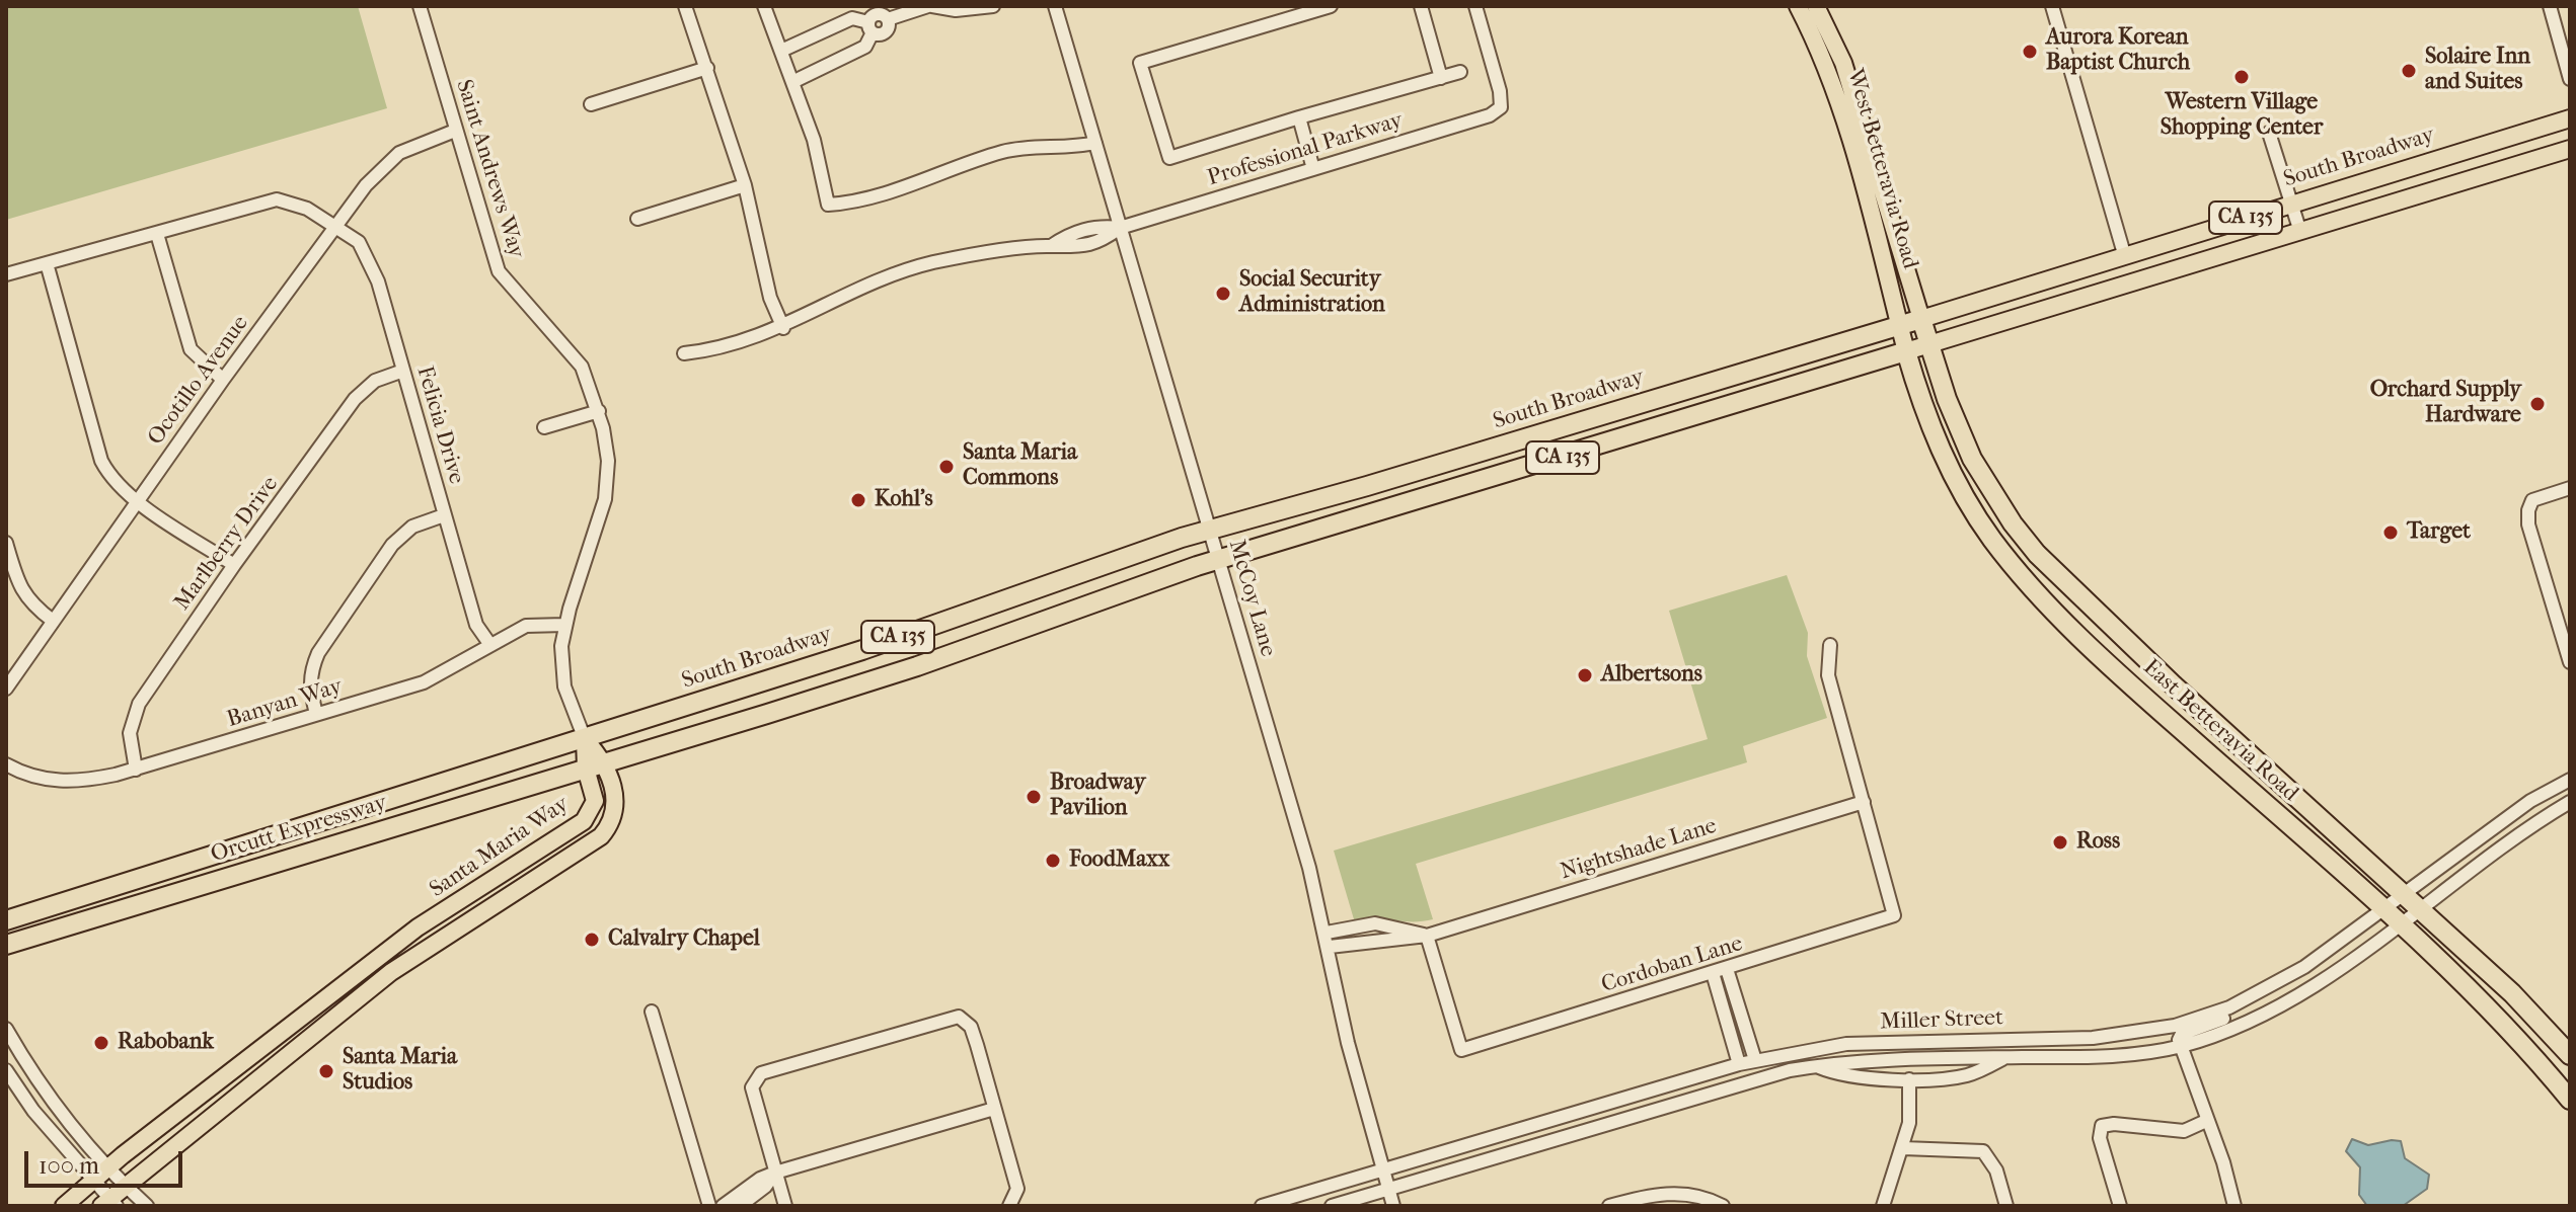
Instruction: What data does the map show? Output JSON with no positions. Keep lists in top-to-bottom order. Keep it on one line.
{"streets":{"highway":["South Broadway","West Betteravia Road","CA 135","East Betteravia Road","Orcutt Expressway"],"main road":["Santa Maria Way"],"street":["Professional Parkway","Saint Andrews Way","Ocotillo Avenue","Felicia Drive","Marlberry Drive","McCoy Lane","Banyan Way","Nightshade Lane","Cordoban Lane","Miller Street"]},"crossings":[["Professional Parkway","McCoy Lane"],["South Broadway","Saint Andrews Way"],["South Broadway","West Betteravia Road"],["South Broadway","McCoy Lane"],["South Broadway","Orcutt Expressway"],["South Broadway","Santa Maria Way"],["Saint Andrews Way","Ocotillo Avenue"],["Saint Andrews Way","Banyan Way"],["Saint Andrews Way","Orcutt Expressway"],["Saint Andrews Way","Santa Maria Way"],["West Betteravia Road","CA 135"],["West Betteravia Road","East Betteravia Road"],["CA 135","McCoy Lane"],["CA 135","East Betteravia Road"],["CA 135","Orcutt Expressway"],["CA 135","Santa Maria Way"],["Ocotillo Avenue","Felicia Drive"],["Felicia Drive","Marlberry Drive"],["Felicia Drive","Banyan Way"],["Marlberry Drive","Banyan Way"],["McCoy Lane","Nightshade Lane"],["McCoy Lane","Miller Street"],["East Betteravia Road","Miller Street"],["Orcutt Expressway","Santa Maria Way"],["Nightshade Lane","Cordoban Lane"]],"places":["Aurora Korean Baptist Church","Solaire Inn and Suites","Western Village Shopping Center","Social Security Administration","Orchard Supply Hardware","Santa Maria Commons","Kohl's","Target","Albertsons","Broadway Pavilion","Ross","FoodMaxx","Calvalry Chapel","Rabobank","Santa Maria Studios"],"scale_bar":"100 m"}
